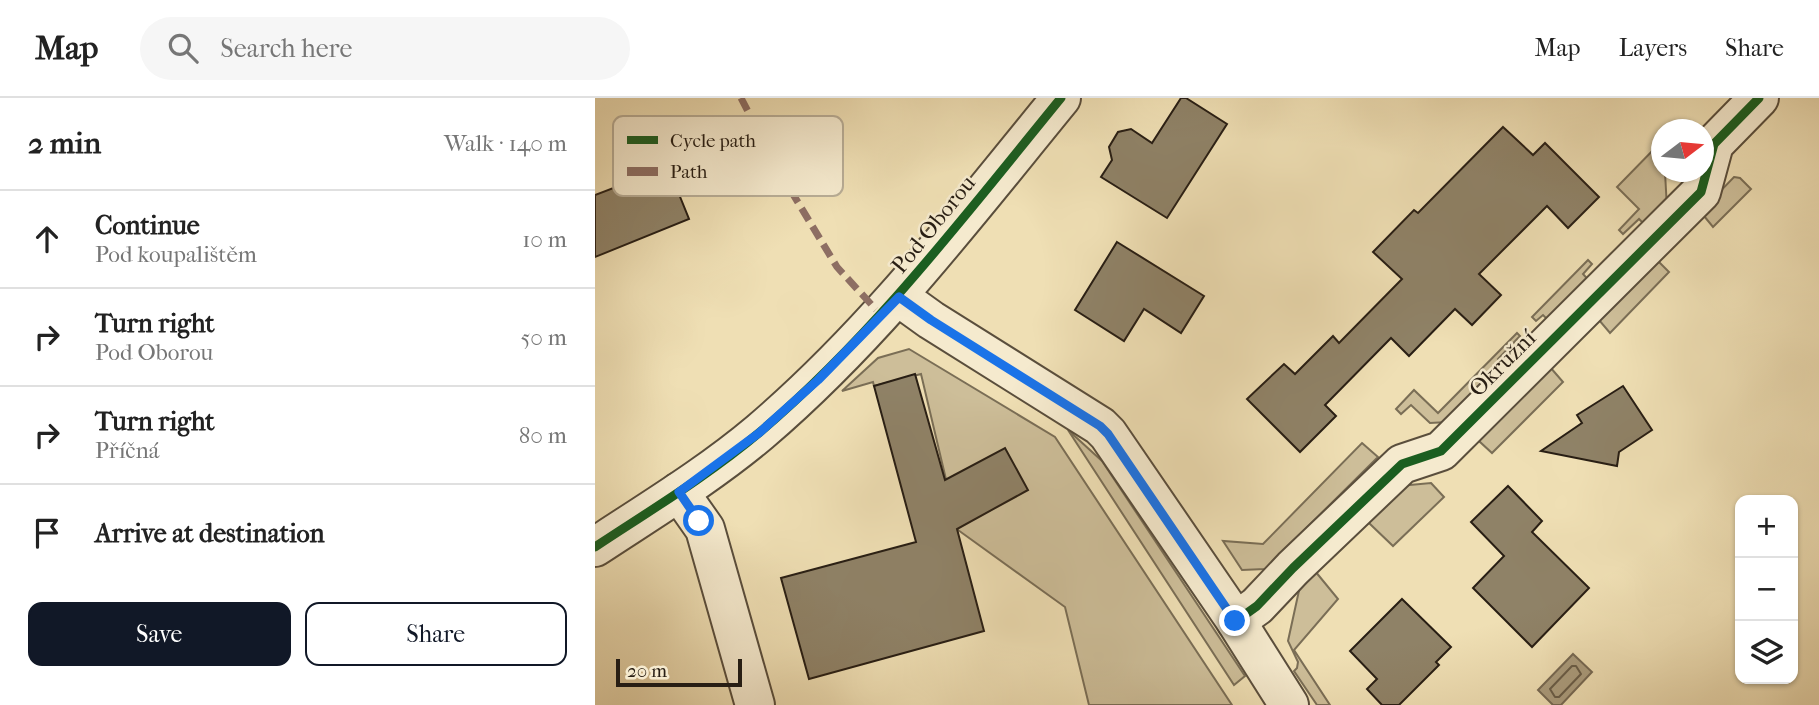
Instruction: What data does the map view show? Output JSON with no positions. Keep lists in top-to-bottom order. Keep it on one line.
{"streets":{"street":["Pod Oborou","Okružní"]},"legend":["Cycle path","Path"],"scale_bar":"20 m","north":"right","page":{"header":"Map","search":"Search here","nav":["Map","Layers","Share"],"heading":["2 min","Walk · 140 m"],"list":[["Continue","Pod koupalištěm","10 m"],["Turn right","Pod Oborou","50 m"],["Turn right","Příčná","80 m"],"Arrive at destination"],"map_buttons":["+","−"],"buttons":["Save","Share"],"scale":"20 m"}}
